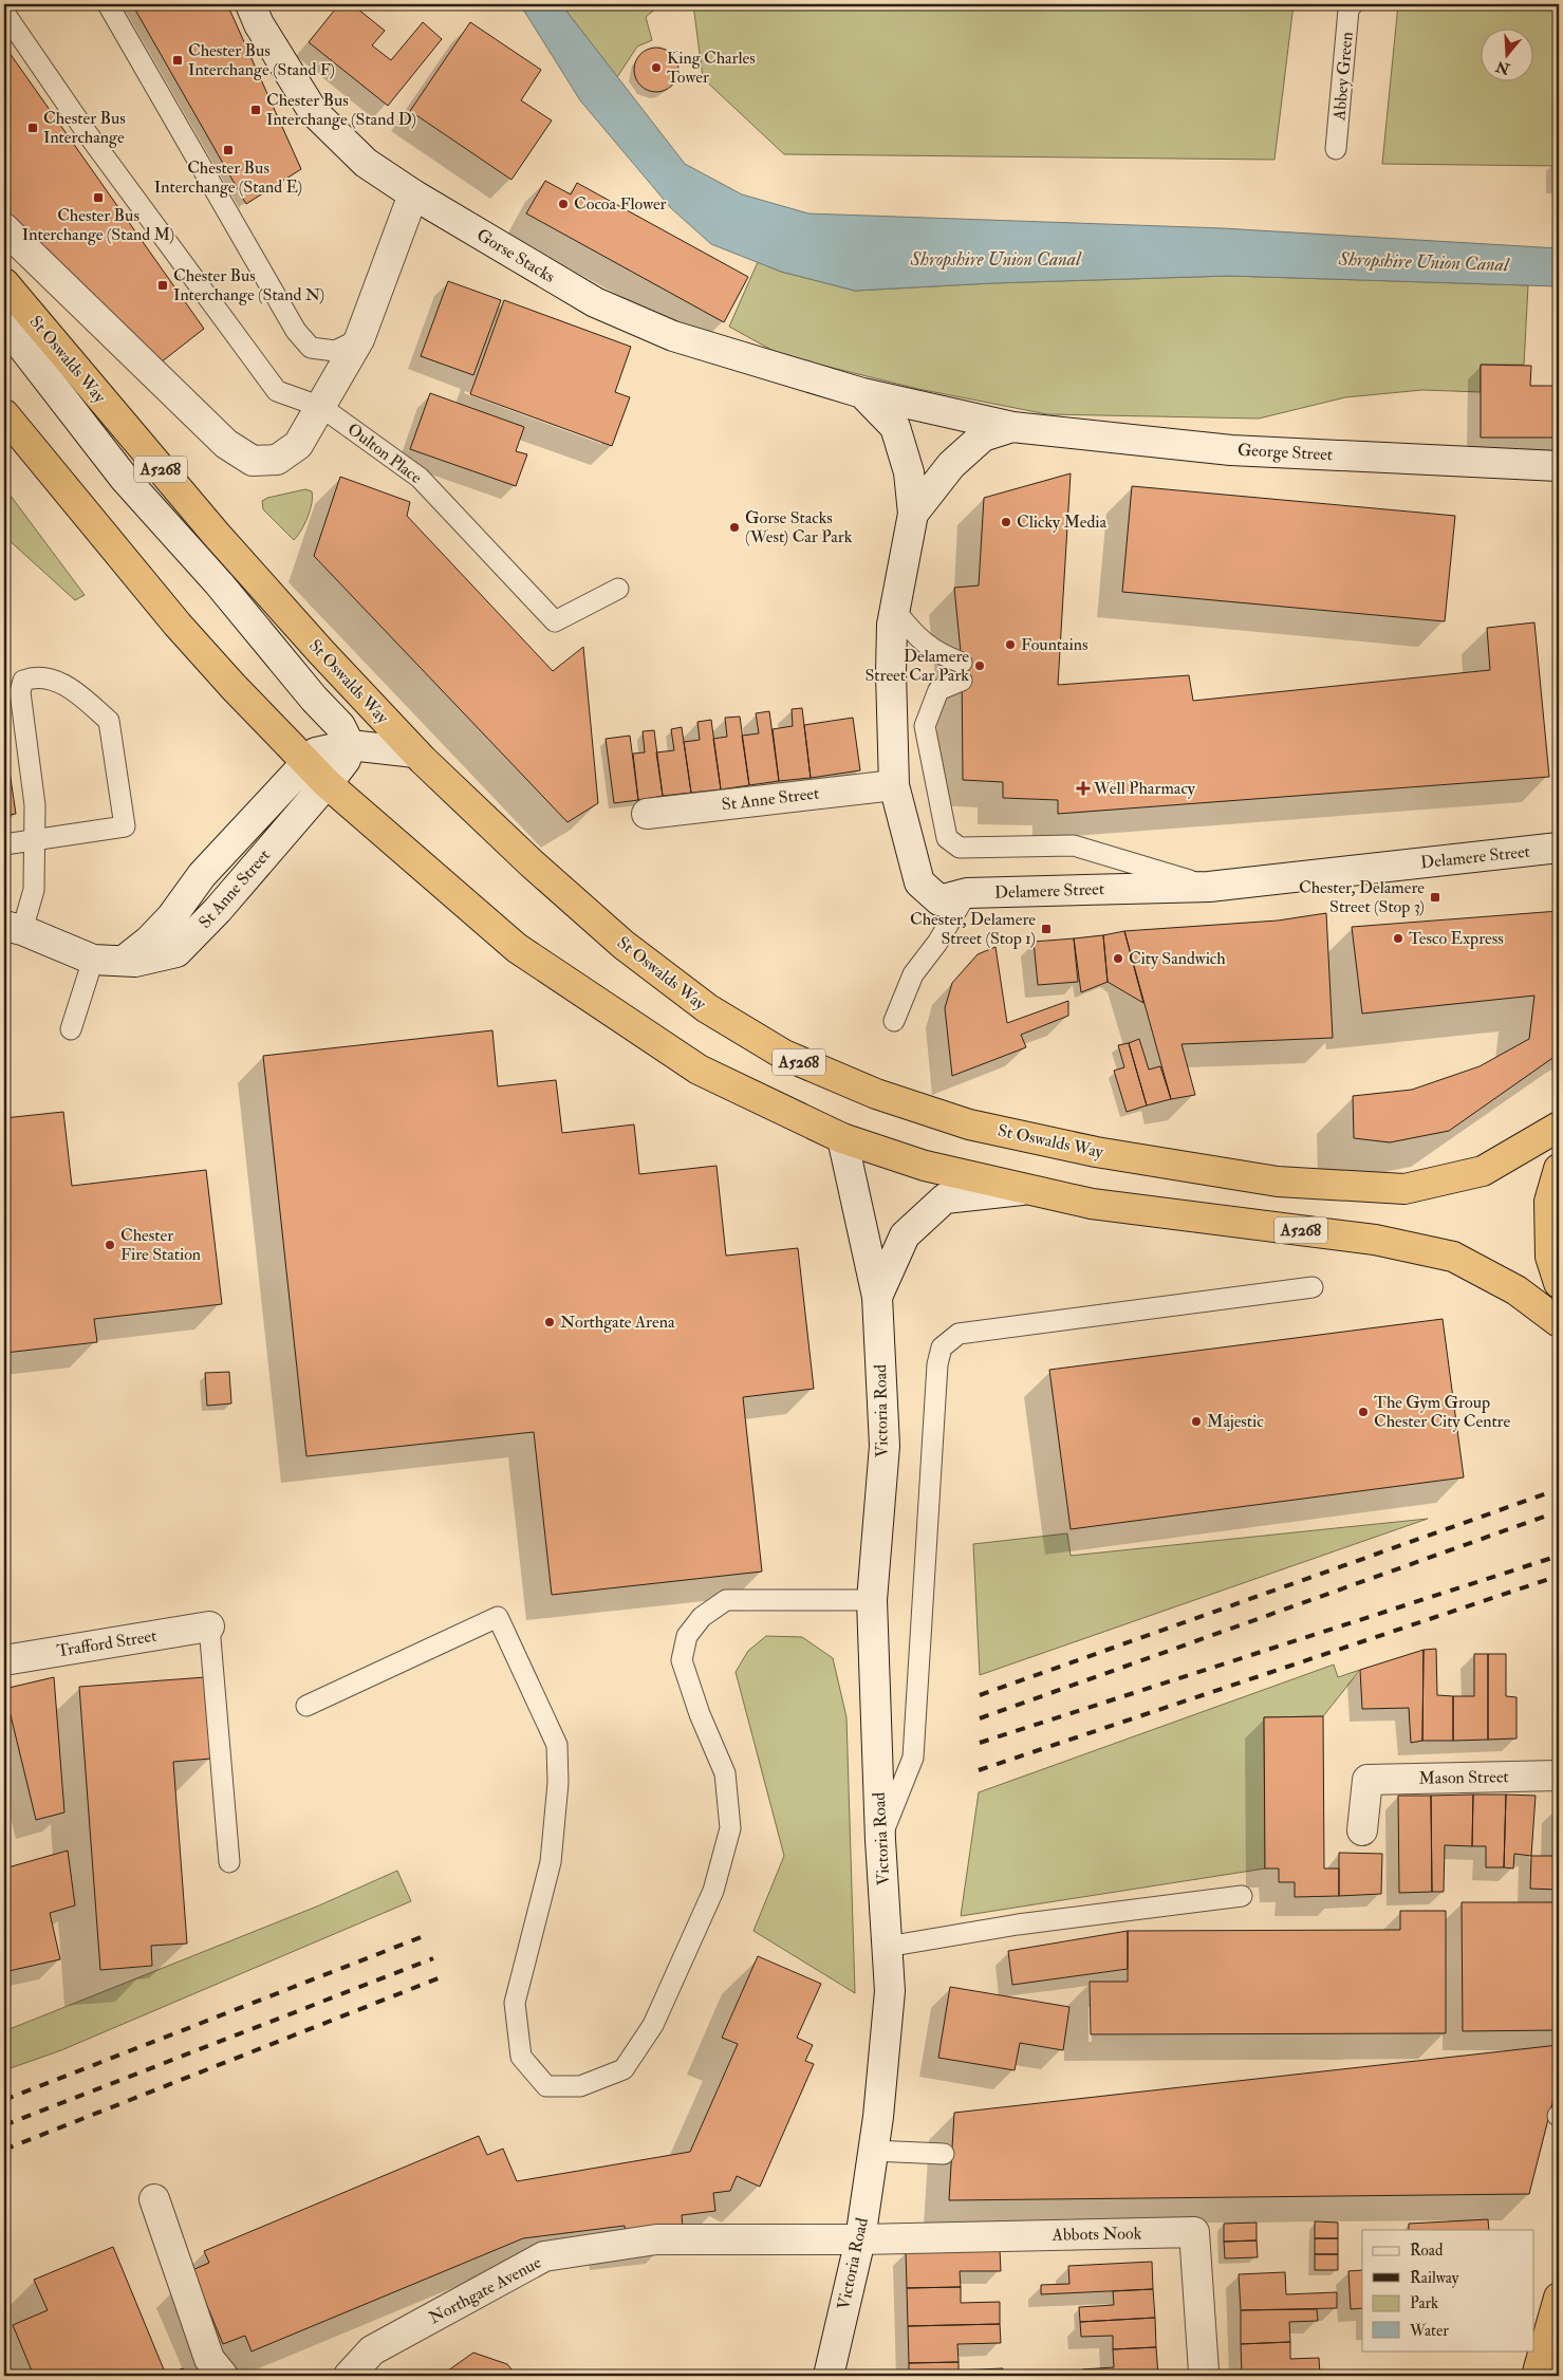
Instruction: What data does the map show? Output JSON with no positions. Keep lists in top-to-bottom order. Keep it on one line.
{"streets":{"highway":["St Oswalds Way","A5268"],"street":["Gorse Stacks","George Street","St Anne Street","Delamere Street","Victoria Road","Trafford Street","Mason Street","Abbots Nook","Northgate Avenue"],"lane":["Abbey Green","Oulton Place"]},"crossings":[["Gorse Stacks","George Street"],["Gorse Stacks","Delamere Street"],["St Oswalds Way","St Anne Street"],["George Street","Delamere Street"],["A5268","St Anne Street"],["A5268","Victoria Road"],["St Anne Street","Delamere Street"],["Victoria Road","Abbots Nook"],["Victoria Road","Northgate Avenue"],["Abbots Nook","Northgate Avenue"]],"water":["Shropshire Union Canal"],"places":{"transit":["Chester Bus Interchange (Stand F)","Chester Bus Interchange (Stand D)","Chester Bus Interchange","Chester Bus Interchange (Stand E)","Chester Bus Interchange (Stand M)","Chester Bus Interchange (Stand N)","Chester, Delamere Street (Stop 3)","Chester, Delamere Street (Stop 1)"],"other":["King Charles Tower","Cocoa Flower","Clicky Media","Gorse Stacks (West) Car Park","Fountains","Delamere Street Car Park","Tesco Express","City Sandwich","Chester Fire Station","Northgate Arena","The Gym Group Chester City Centre","Majestic"],"health":["Well Pharmacy"]},"legend":["Road","Railway","Park","Water"],"north":"bottom"}
